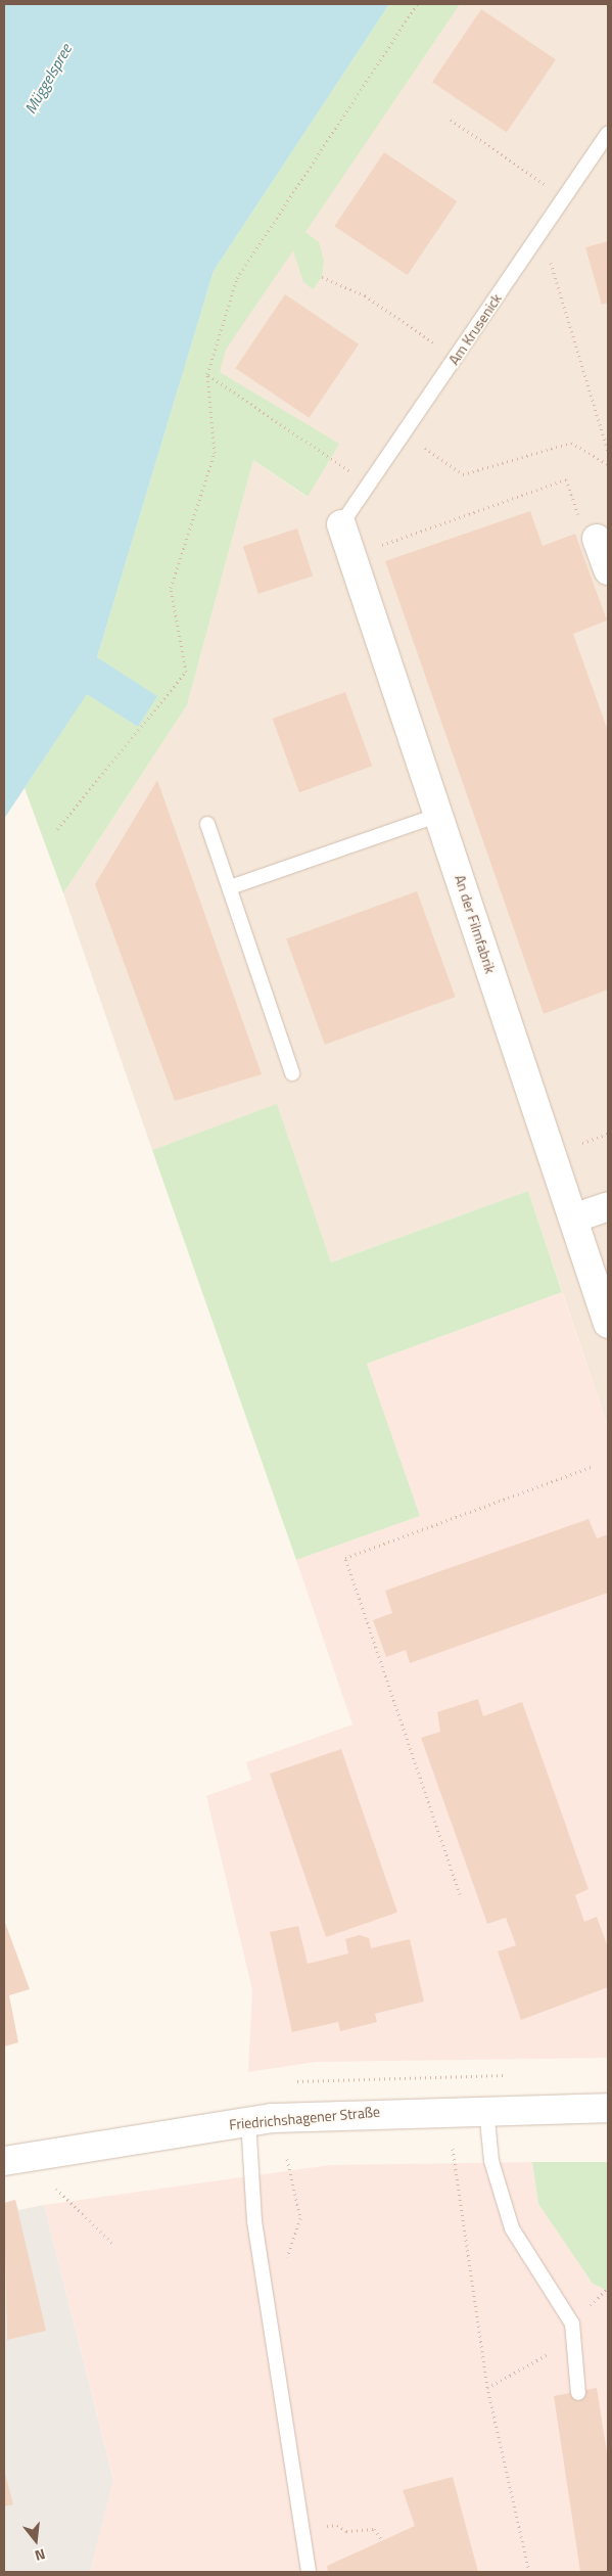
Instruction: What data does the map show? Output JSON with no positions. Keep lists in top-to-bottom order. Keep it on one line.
{"streets":{"street":["An der Filmfabrik","Friedrichshagener Straße"],"lane":["Am Krusenick"]},"crossings":[["Am Krusenick","An der Filmfabrik"]],"water":["Müggelspree"],"north":"bottom"}
